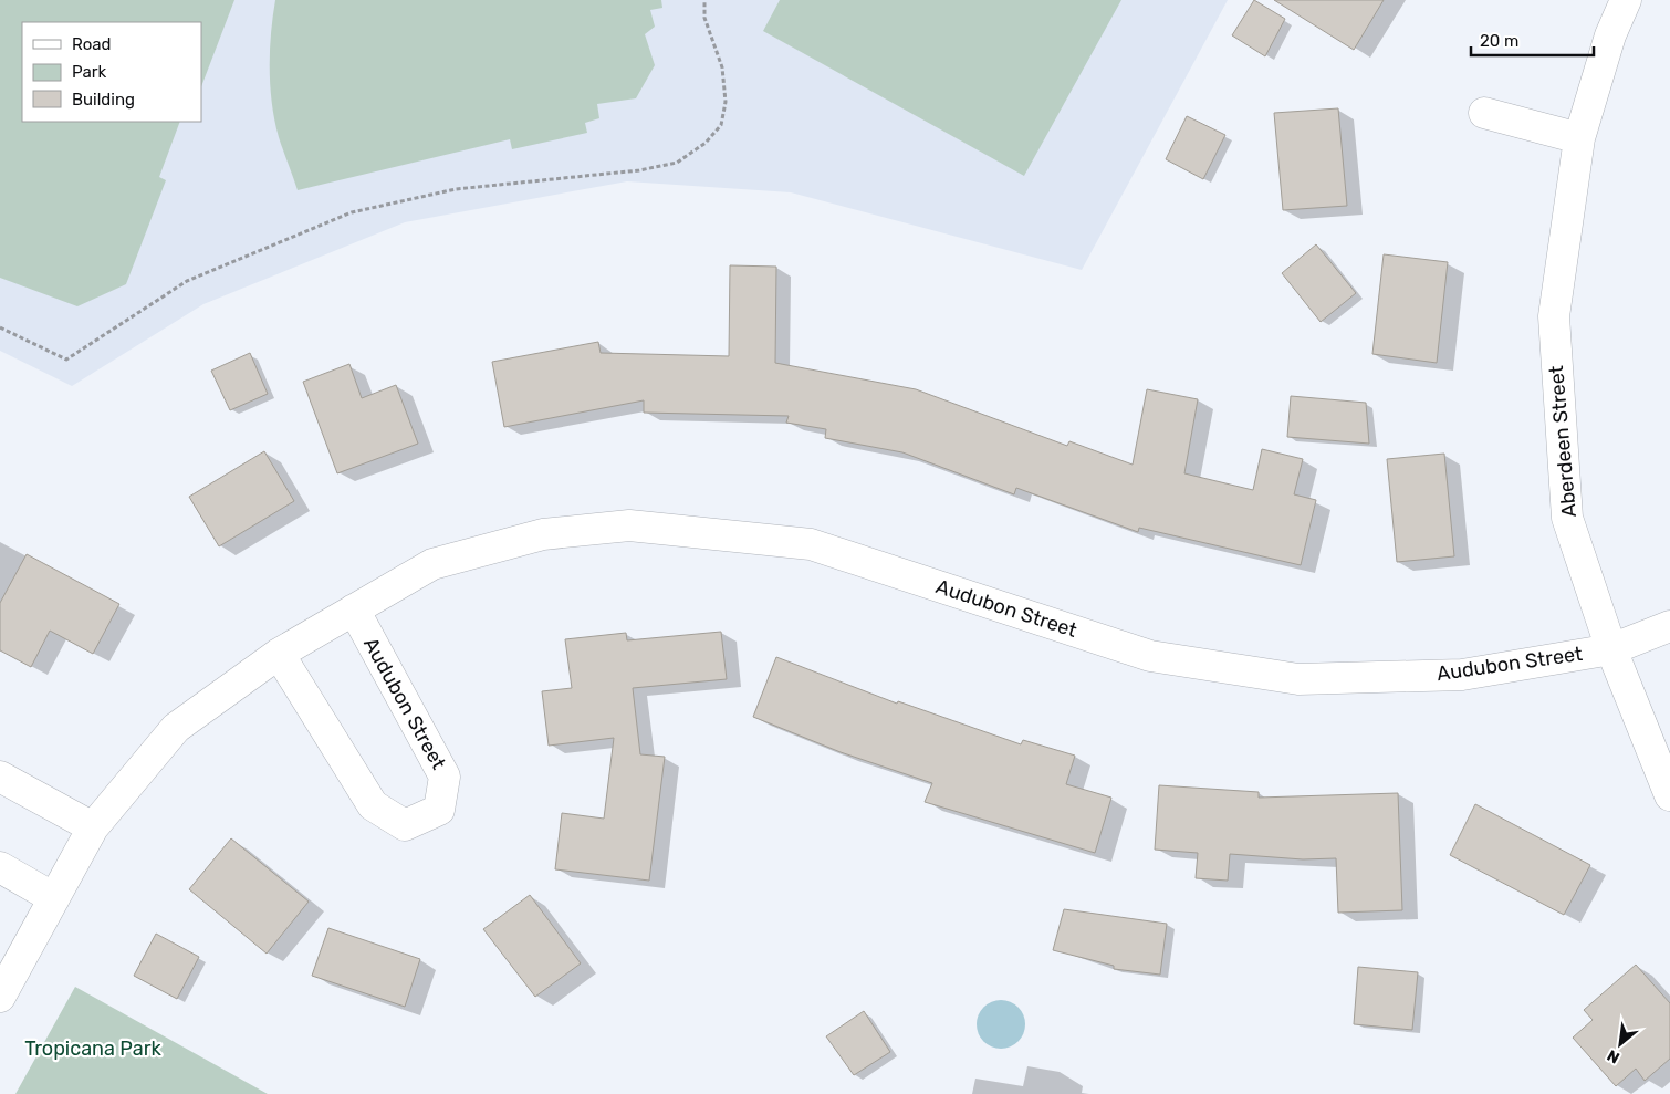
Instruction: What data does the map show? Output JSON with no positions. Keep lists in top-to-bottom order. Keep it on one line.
{"streets":{"street":["Aberdeen Street","Audubon Street"]},"crossings":[["Aberdeen Street","Audubon Street"]],"parks":["Tropicana Park"],"legend":["Road","Park","Building"],"scale_bar":"20 m","north":"bottom left"}
